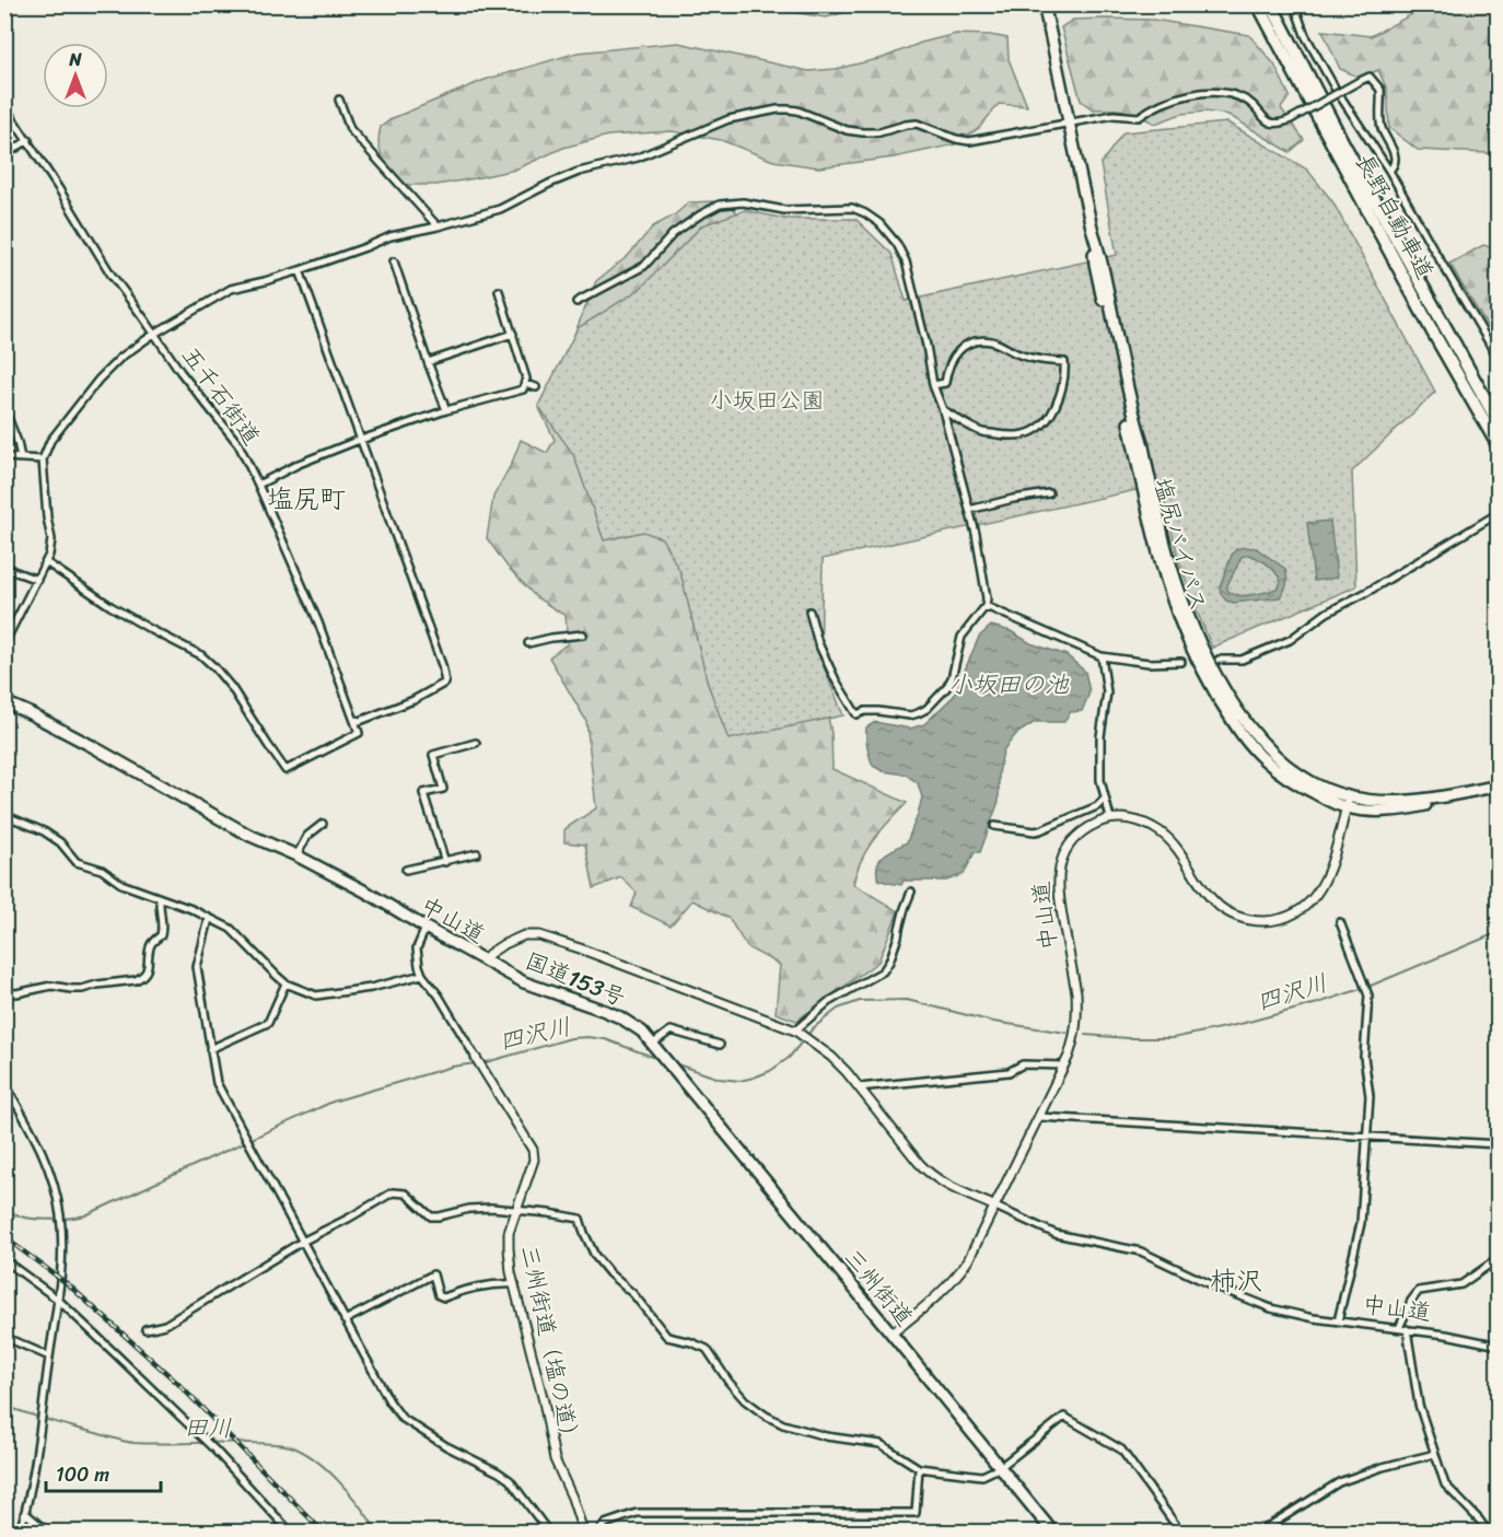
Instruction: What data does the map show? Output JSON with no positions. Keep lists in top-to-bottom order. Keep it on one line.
{"streets":{"highway":["長野自動車道","塩尻バイパス","中山道","国道153号","三州街道"],"street":["五千石街道","三州街道（塩の道）"]},"crossings":[["中山道","国道153号"],["国道153号","三州街道"]],"districts":["塩尻町","柿沢"],"water":["小坂田の池","四沢川","田川"],"parks":["小坂田公園"],"scale_bar":"100 m","north":"top"}
